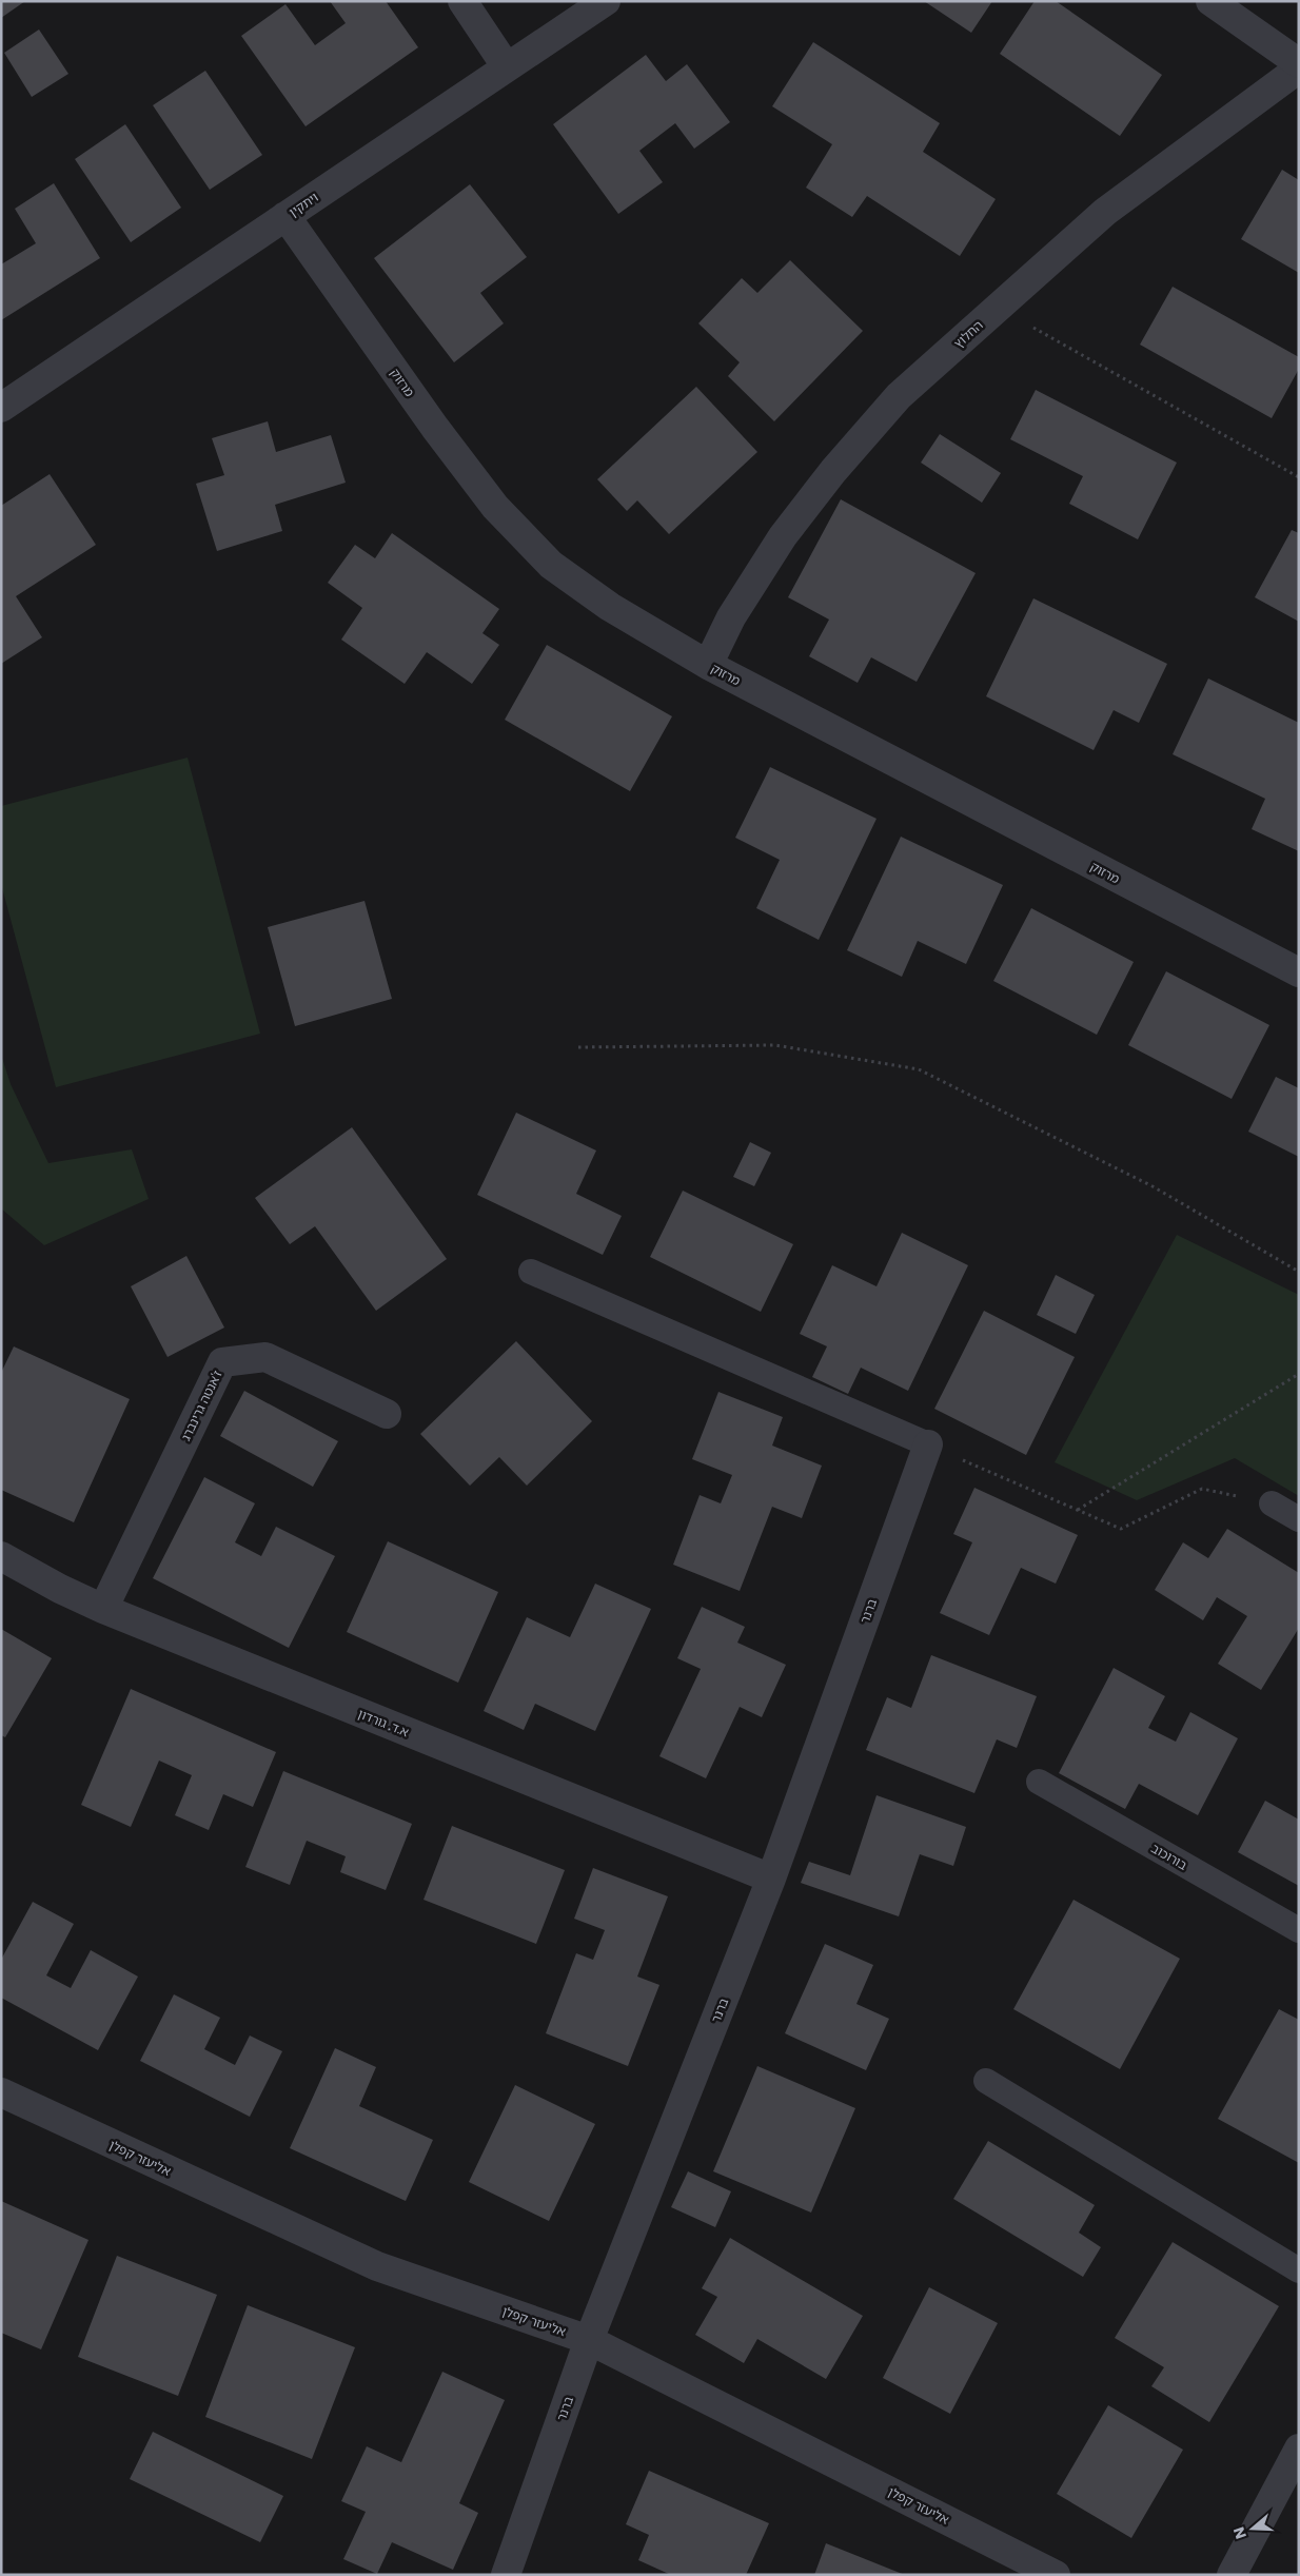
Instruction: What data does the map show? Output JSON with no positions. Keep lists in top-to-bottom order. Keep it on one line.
{"streets":{"street":["ויתקין","החלוץ","מרזוק","ז'אנטה גרינברג","ברנר","א.ד. גורדון","אליעזר קפלן"],"lane":["בורוכוב"]},"crossings":[["ויתקין","מרזוק"],["החלוץ","מרזוק"],["ז'אנטה גרינברג","א.ד. גורדון"],["ברנר","א.ד. גורדון"],["ברנר","אליעזר קפלן"]],"north":"left"}
